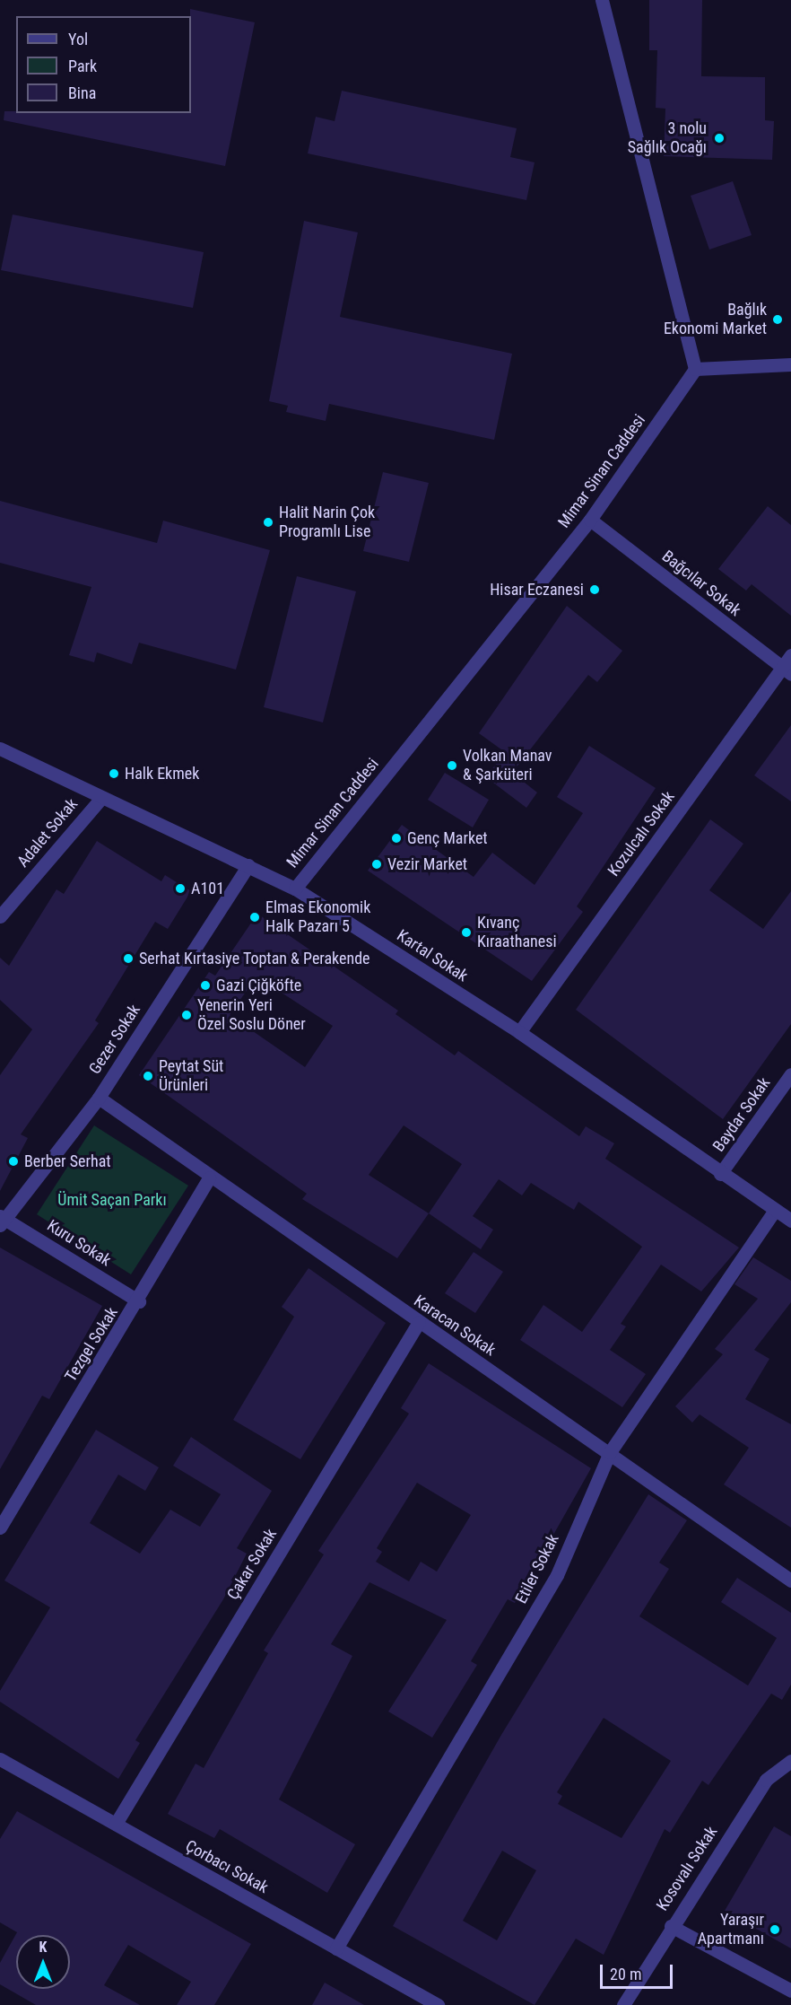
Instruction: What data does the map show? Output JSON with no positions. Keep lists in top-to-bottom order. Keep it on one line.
{"streets":{"street":["Mimar Sinan Caddesi","Bağcılar Sokak","Adalet Sokak","Kozulcalı Sokak","Kartal Sokak","Gezer Sokak","Baydar Sokak","Kuru Sokak","Karacan Sokak","Tezgel Sokak","Çakar Sokak","Etiler Sokak","Çorbacı Sokak","Kosovalı Sokak"]},"crossings":[["Mimar Sinan Caddesi","Bağcılar Sokak"],["Mimar Sinan Caddesi","Kartal Sokak"],["Bağcılar Sokak","Kozulcalı Sokak"],["Adalet Sokak","Kartal Sokak"],["Kozulcalı Sokak","Kartal Sokak"],["Kartal Sokak","Gezer Sokak"],["Kartal Sokak","Baydar Sokak"],["Kartal Sokak","Etiler Sokak"],["Gezer Sokak","Kuru Sokak"],["Gezer Sokak","Karacan Sokak"],["Kuru Sokak","Tezgel Sokak"],["Karacan Sokak","Tezgel Sokak"],["Karacan Sokak","Çakar Sokak"],["Karacan Sokak","Etiler Sokak"],["Çakar Sokak","Çorbacı Sokak"],["Etiler Sokak","Çorbacı Sokak"]],"parks":["Ümit Saçan Parkı"],"places":["3 nolu Sağlık Ocağı","Bağlık Ekonomi Market","Halit Narin Çok Programlı Lise","Hisar Eczanesi","Volkan Manav & Şarküteri","Halk Ekmek","Genç Market","Vezir Market","A101","Elmas Ekonomik Halk Pazarı 5","Kıvanç Kıraathanesi","Serhat Kırtasiye Toptan & Perakende","Gazi Çiğköfte","Yenerin Yeri Özel Soslu Döner","Peytat Süt Ürünleri","Berber Serhat","Yaraşır Apartmanı"],"legend":["Yol","Park","Bina"],"scale_bar":"20 m","north":"top"}
